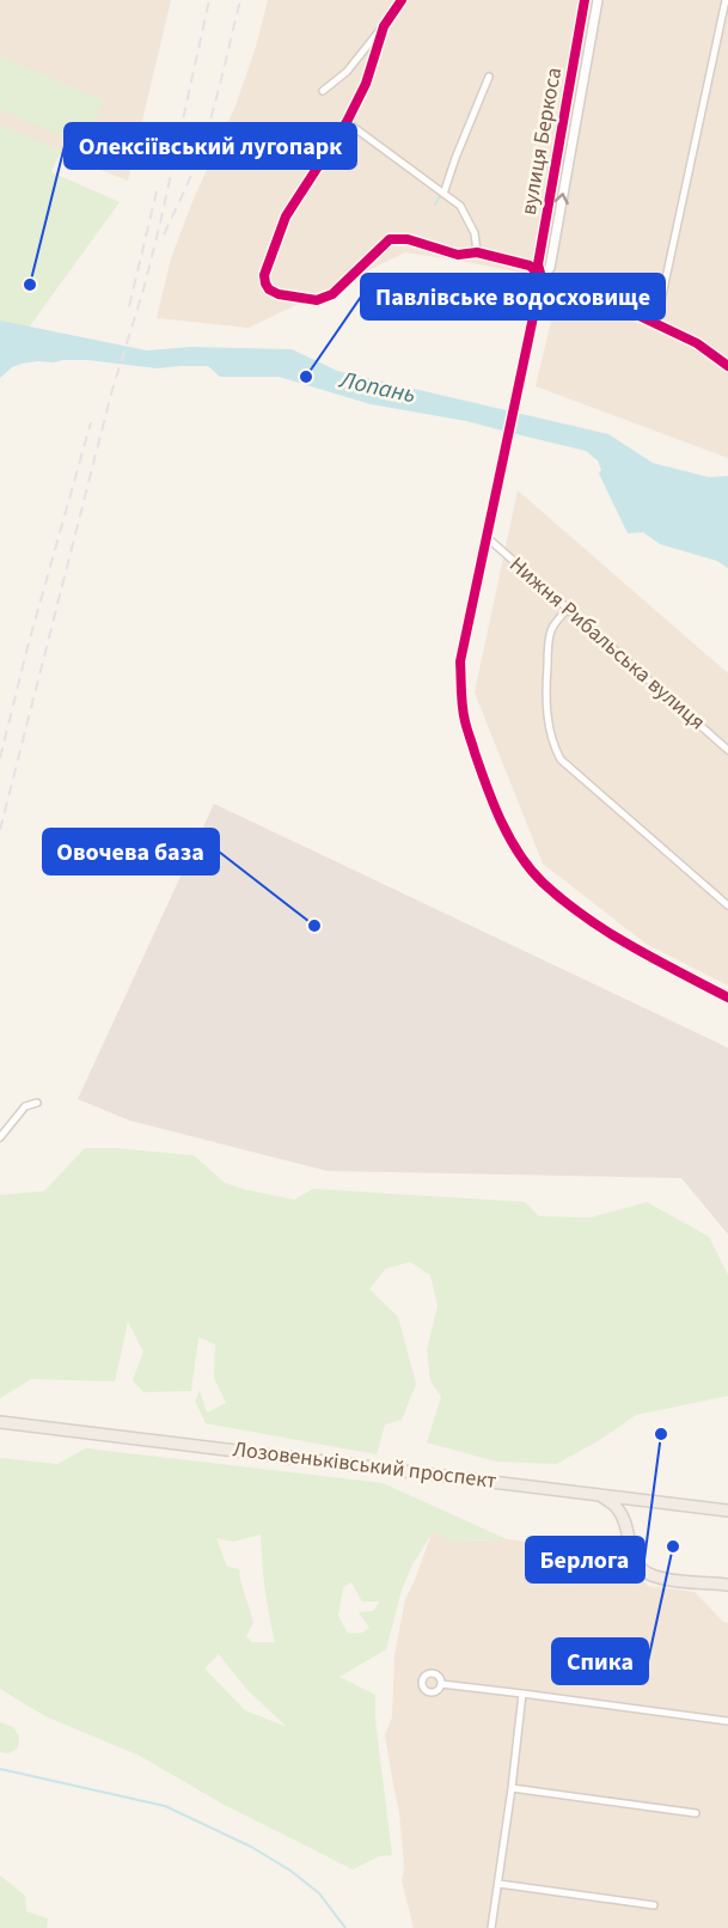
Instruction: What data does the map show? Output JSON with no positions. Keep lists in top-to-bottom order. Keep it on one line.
{"streets":{"highway":["Лозовеньківський проспект"],"street":["вулиця Беркоса","Нижня Рибальська вулиця"]},"water":["Лопань"],"places":["Олексіївський лугопарк","Павлівське водосховище","Овочева база","Берлога","Спика"]}
